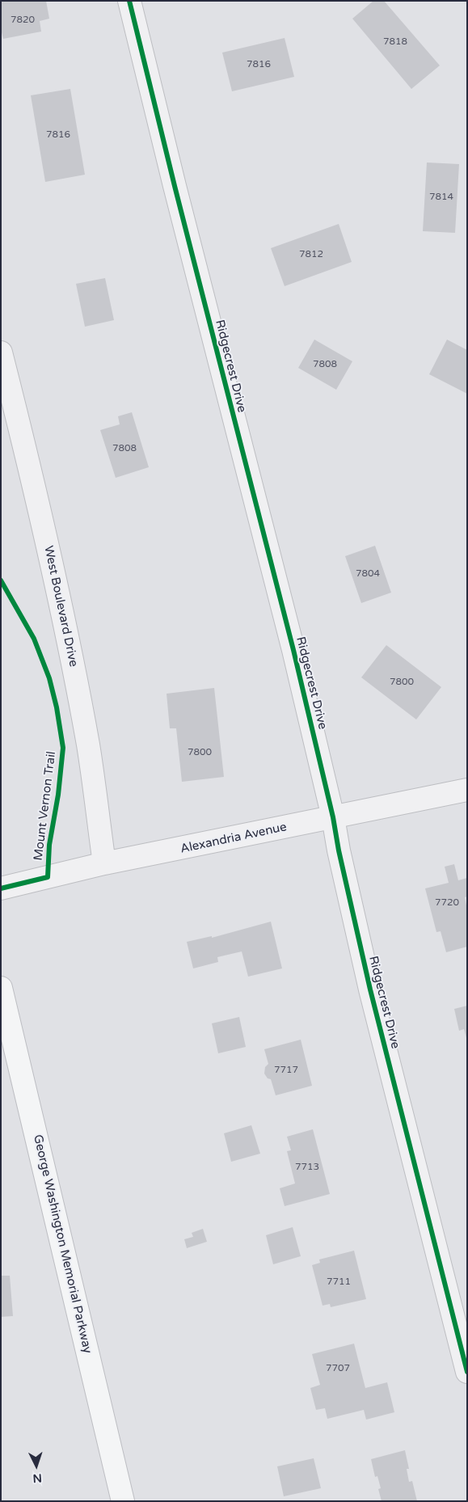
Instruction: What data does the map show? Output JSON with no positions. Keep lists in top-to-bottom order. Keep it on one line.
{"streets":{"main road":["George Washington Memorial Parkway"],"street":["Ridgecrest Drive","West Boulevard Drive","Alexandria Avenue"],"cycle path":["Mount Vernon Trail"]},"crossings":[["Ridgecrest Drive","Alexandria Avenue"],["West Boulevard Drive","Alexandria Avenue"]],"house_numbers":["7820","7818","7816","7816","7814","7812","7808","7808","7804","7800","7800","7720","7717","7713","7711","7707"],"north":"bottom"}
